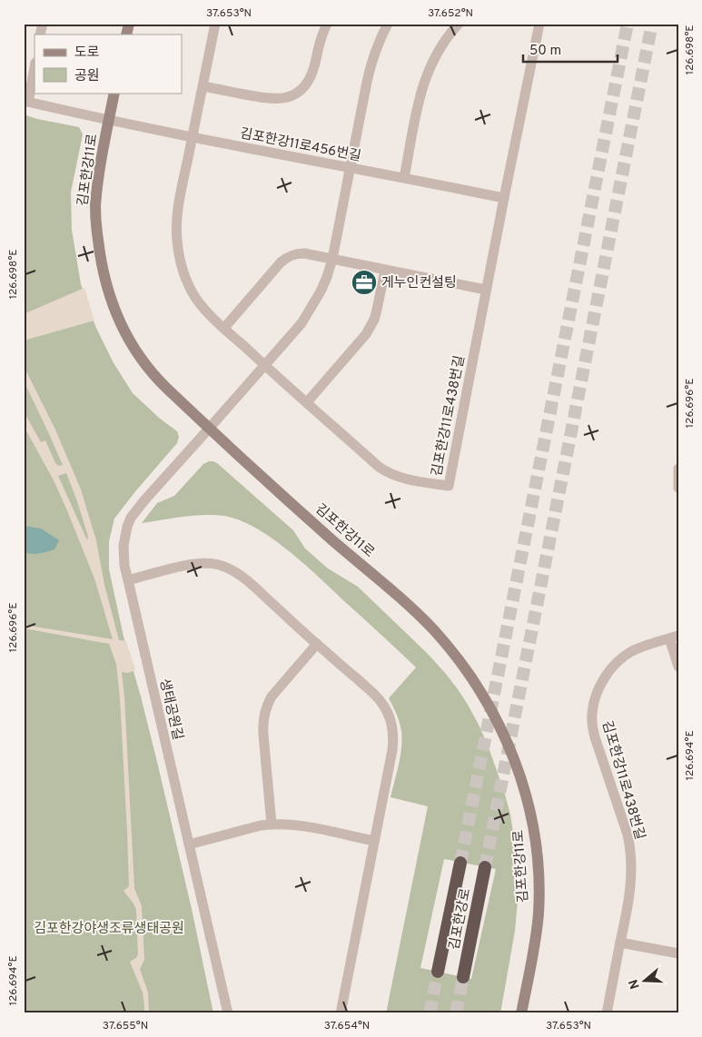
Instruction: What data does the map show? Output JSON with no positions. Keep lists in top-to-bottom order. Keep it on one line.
{"streets":{"highway":["김포한강로"],"main road":["김포한강11로"],"street":["김포한강11로456번길","김포한강11로438번길","생태공원길"]},"crossings":[["김포한강11로456번길","김포한강11로"],["김포한강11로456번길","김포한강11로438번길"],["김포한강11로","생태공원길"]],"parks":["김포한강야생조류생태공원"],"places":{"office":["게누인컨설팅"]},"legend":["도로","공원"],"scale_bar":"50 m","north":"left","coordinates":["37.653°N","37.652°N","126.698°E","126.696°E","126.694°E","37.655°N","37.654°N"]}
